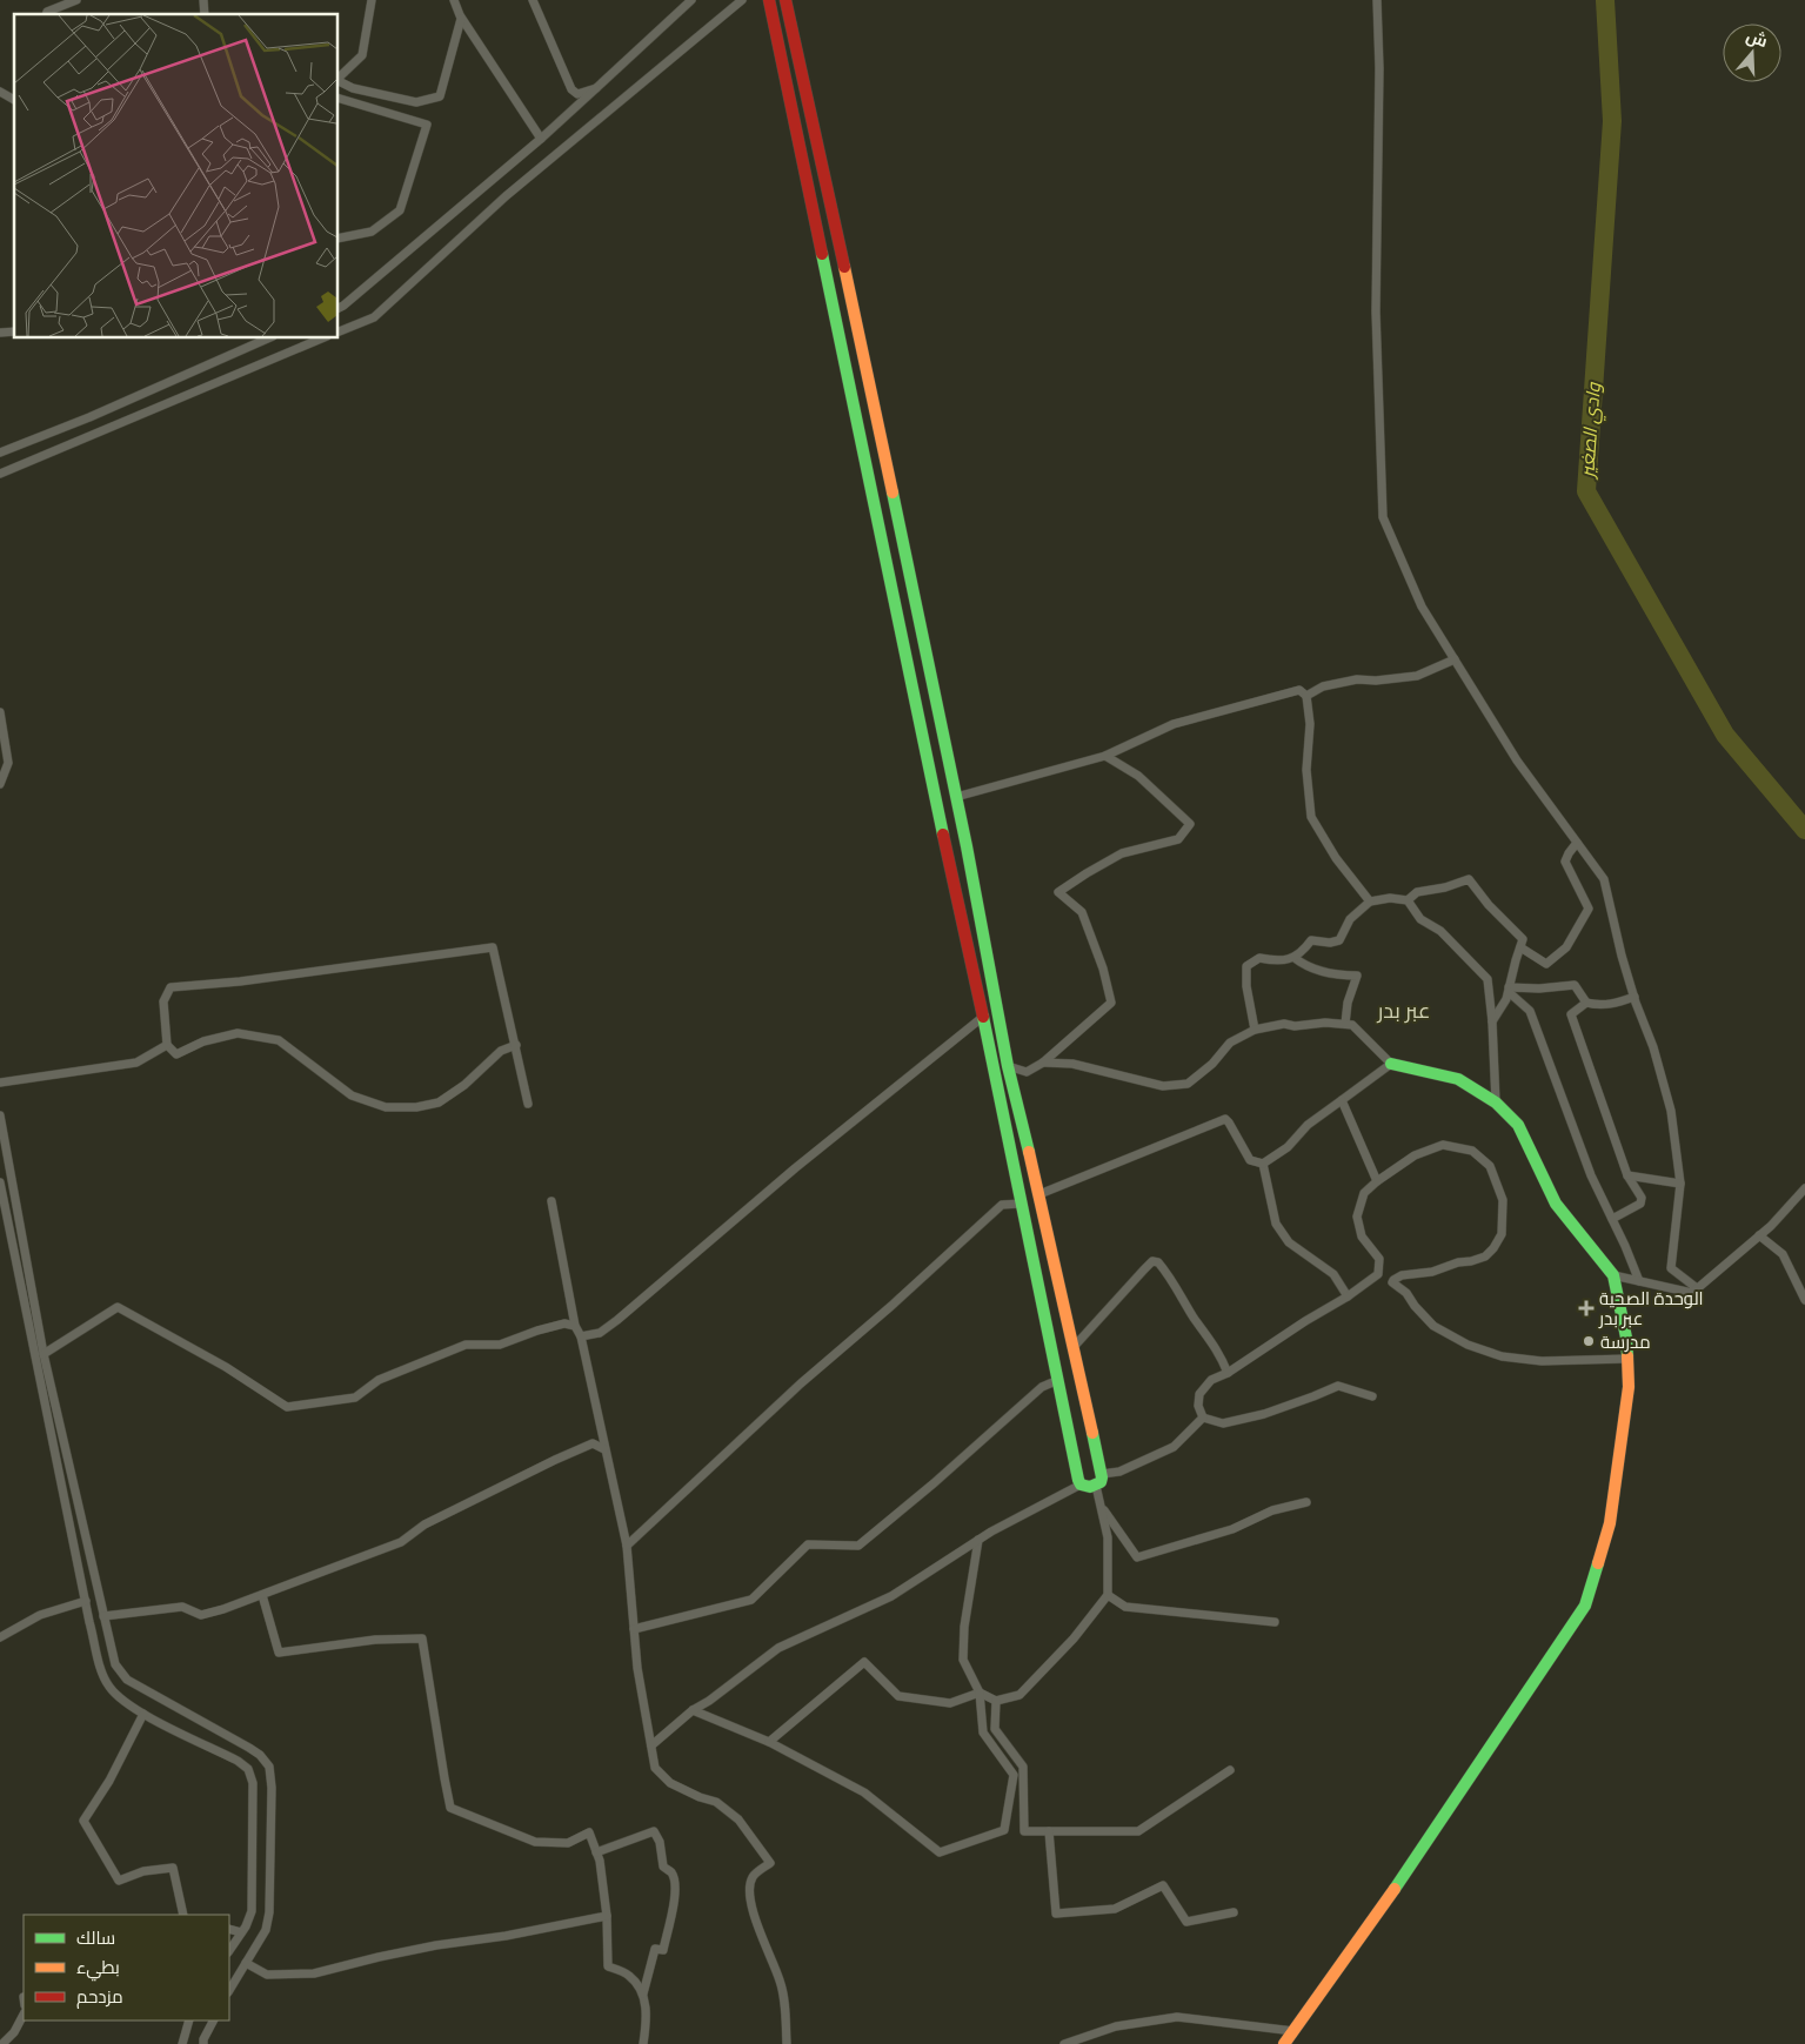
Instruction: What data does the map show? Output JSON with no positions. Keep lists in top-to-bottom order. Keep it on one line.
{"districts":["عبر بدر"],"water":["وادي الصغير"],"places":{"health":["الوحدة الصحية عبر بدر"],"other":["مدرسة"]},"legend":["سالك","بطيء","مزدحم"],"north":"top"}
